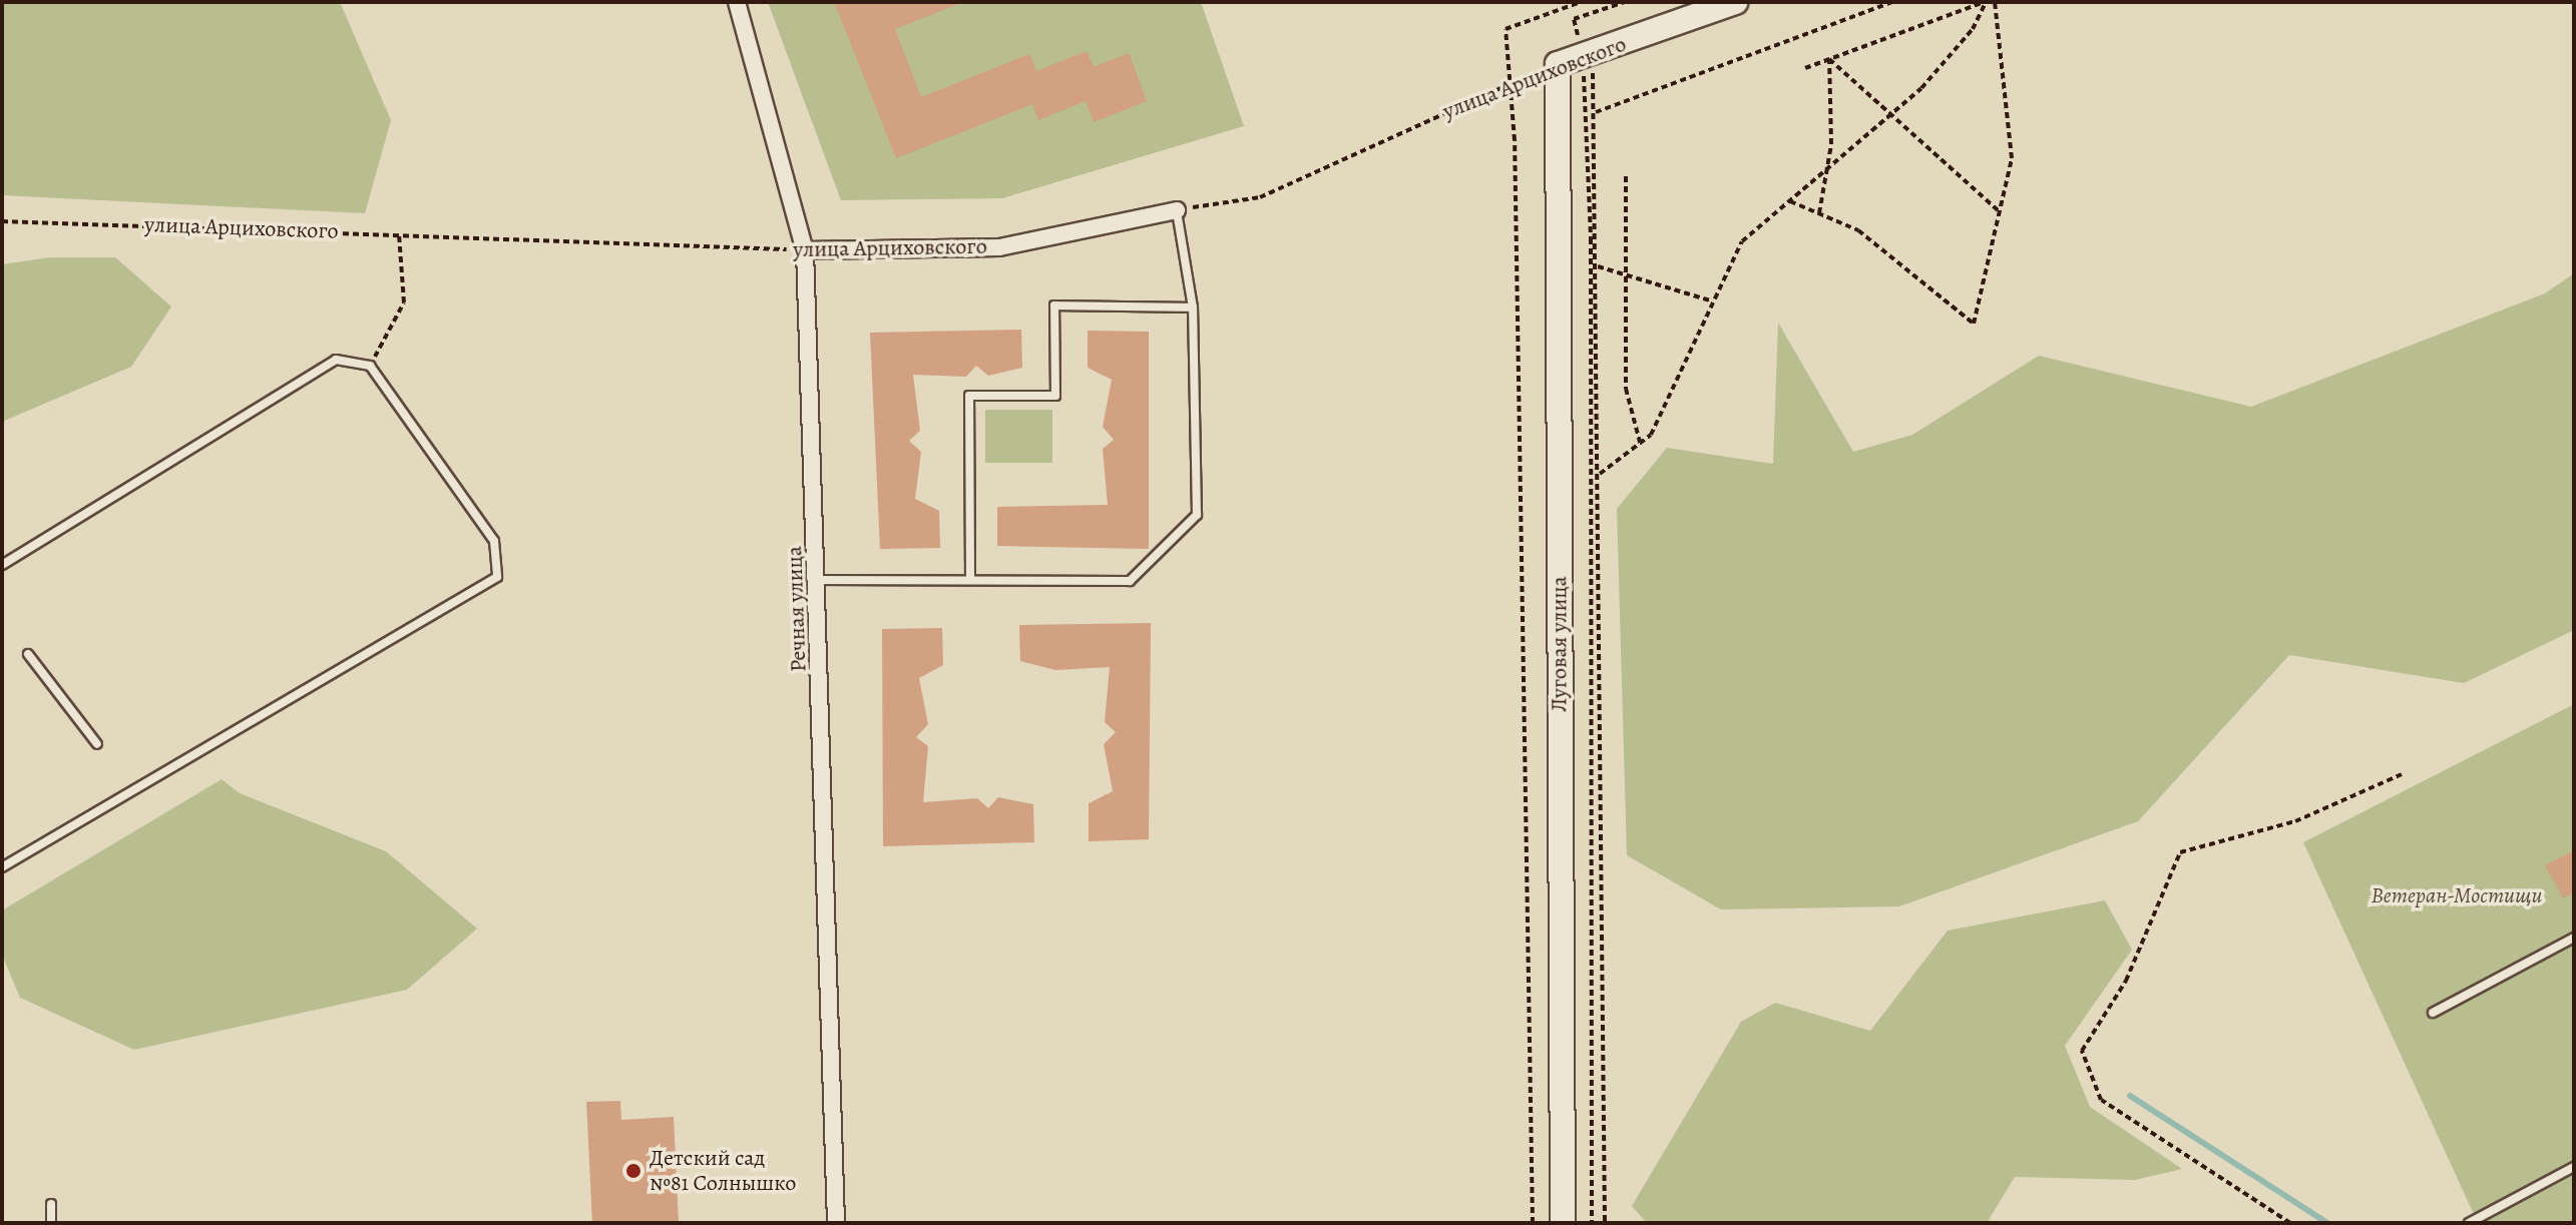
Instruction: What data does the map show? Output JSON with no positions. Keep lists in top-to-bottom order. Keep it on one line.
{"streets":{"street":["улица Арциховского","Речная улица","Луговая улица"]},"crossings":[["улица Арциховского","Речная улица"],["улица Арциховского","Луговая улица"]],"parks":["Ветеран-Мостищи"],"places":["Детский сад №81 Солнышко"]}
